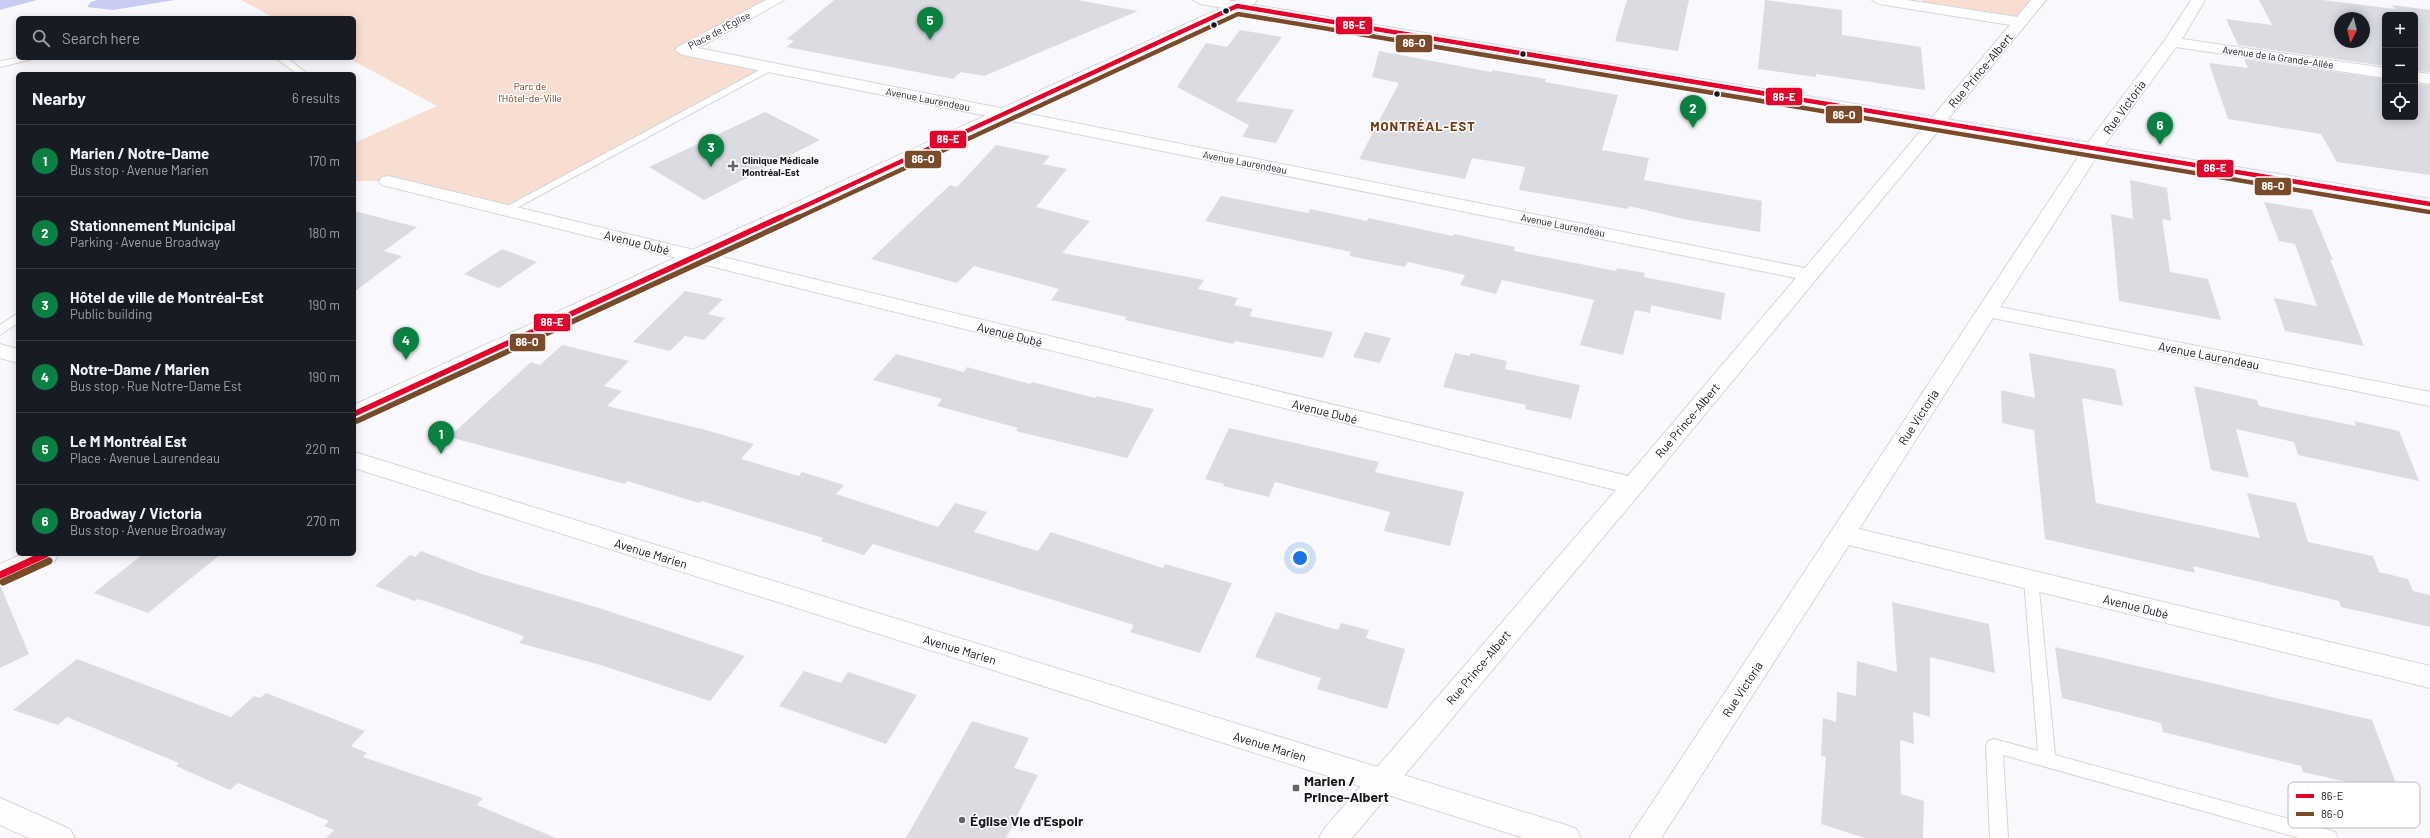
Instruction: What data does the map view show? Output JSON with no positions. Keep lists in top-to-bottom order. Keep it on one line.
{"streets":{"street":["Place de l'Église","Avenue de la Grande-Allée","Rue Prince-Albert","Avenue Laurendeau","Rue Victoria","Avenue Dubé","Avenue Marien"]},"crossings":[["Place de l'Église","Avenue Laurendeau"],["Avenue de la Grande-Allée","Rue Victoria"],["Rue Prince-Albert","Avenue Laurendeau"],["Rue Prince-Albert","Avenue Dubé"],["Rue Prince-Albert","Avenue Marien"],["Avenue Laurendeau","Rue Victoria"],["Rue Victoria","Avenue Dubé"]],"districts":["MONTRÉAL-EST"],"parks":["Parc de l'Hôtel-de-Ville"],"places":{"health":["Clinique Médicale Montréal-Est"],"transit":["Marien / Prince-Albert"],"other":["Église Vie d'Espoir"]},"lines":["transit line 86-E","transit line 86-O"],"legend":["86-E","86-O"],"north":"bottom","page":{"pins":["5","2","6","3","4","1"],"map_buttons":["+","−"],"search":"Search here","heading":["Nearby","6 results"],"list":[{"mark":"1","name":"Marien / Notre-Dame","note":"Bus stop · Avenue Marien","value":"170 m"},{"mark":"2","name":"Stationnement Municipal","note":"Parking · Avenue Broadway","value":"180 m"},{"mark":"3","name":"Hôtel de ville de Montréal-Est","note":"Public building","value":"190 m"},{"mark":"4","name":"Notre-Dame / Marien","note":"Bus stop · Rue Notre-Dame Est","value":"190 m"},{"mark":"5","name":"Le M Montréal Est","note":"Place · Avenue Laurendeau","value":"220 m"},{"mark":"6","name":"Broadway / Victoria","note":"Bus stop · Avenue Broadway","value":"270 m"}]}}
